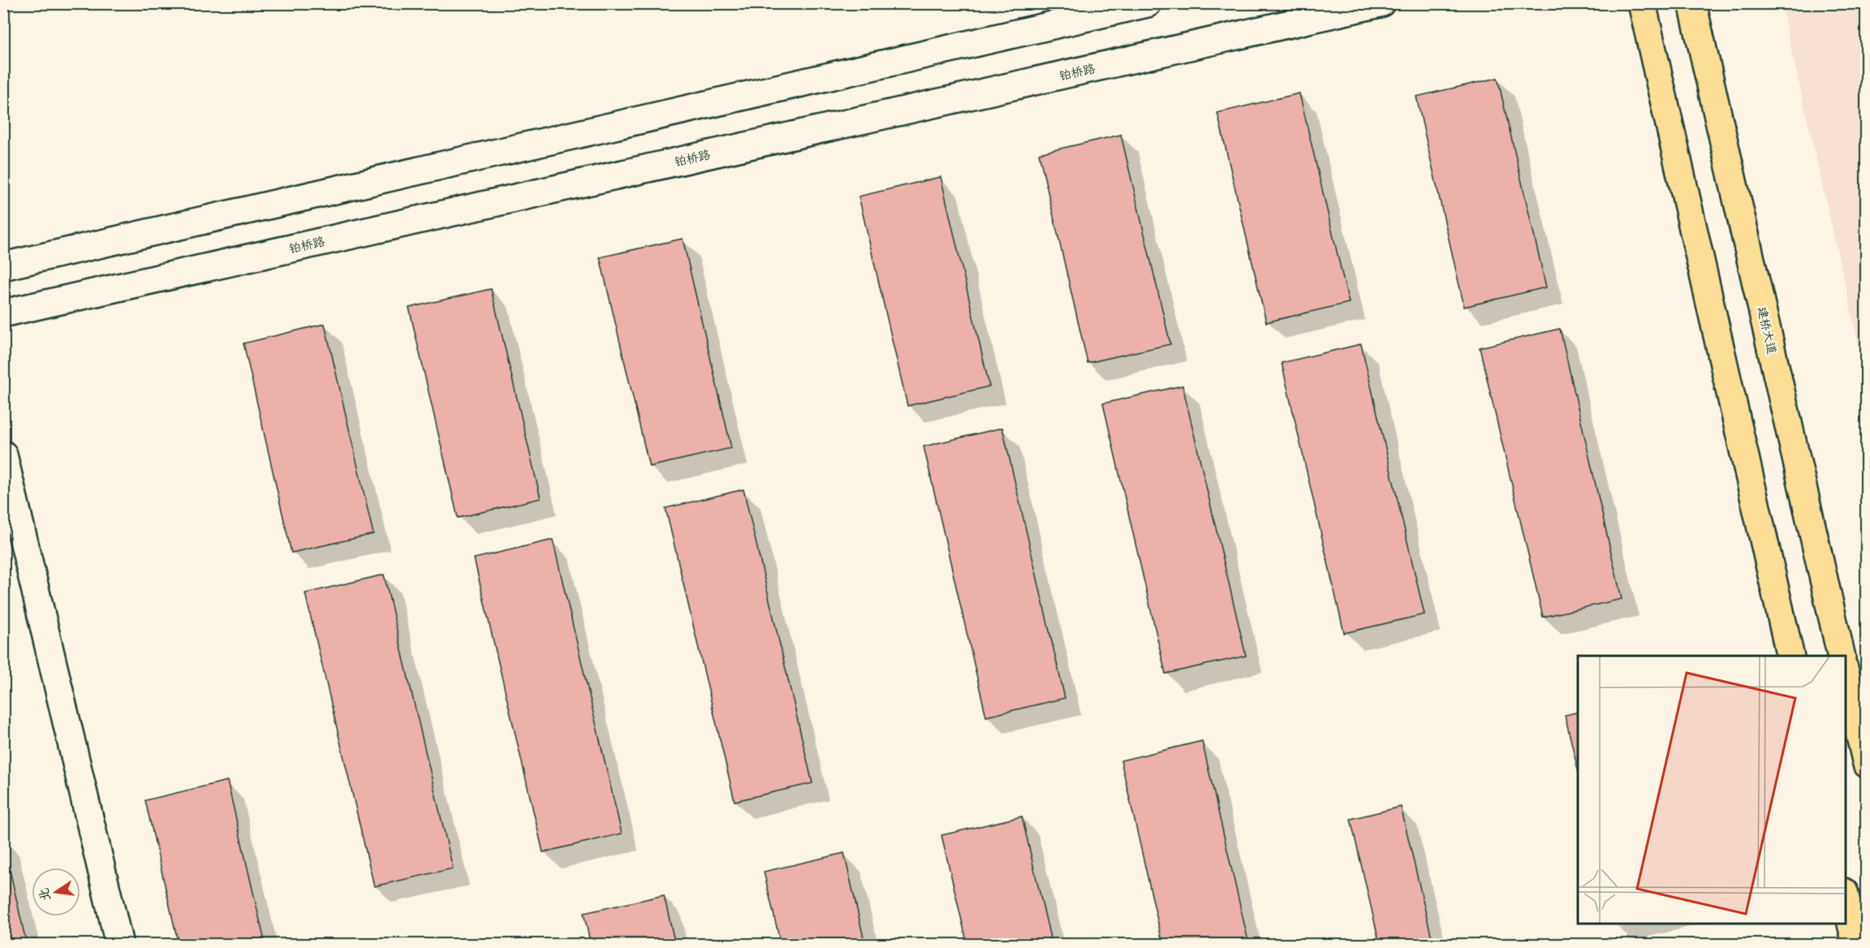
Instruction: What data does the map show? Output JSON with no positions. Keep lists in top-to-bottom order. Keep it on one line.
{"streets":{"main road":["建桥大道"],"street":["铂桥路"]},"north":"left"}
